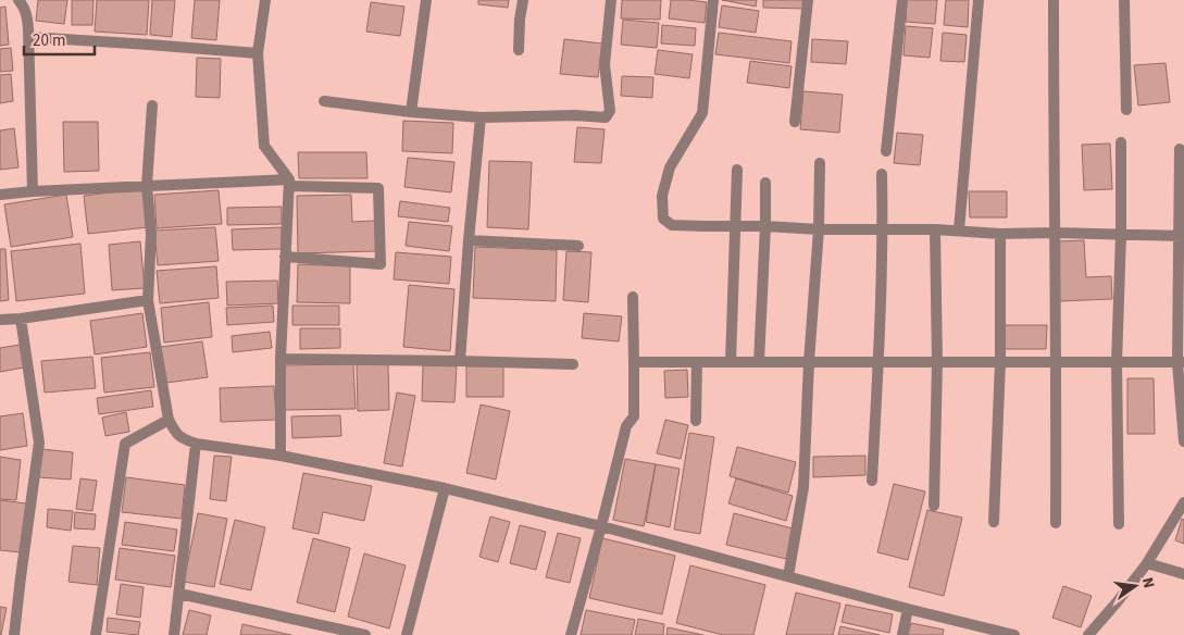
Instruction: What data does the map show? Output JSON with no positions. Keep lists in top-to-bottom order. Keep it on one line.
{"scale_bar":"20 m","north":"right"}
